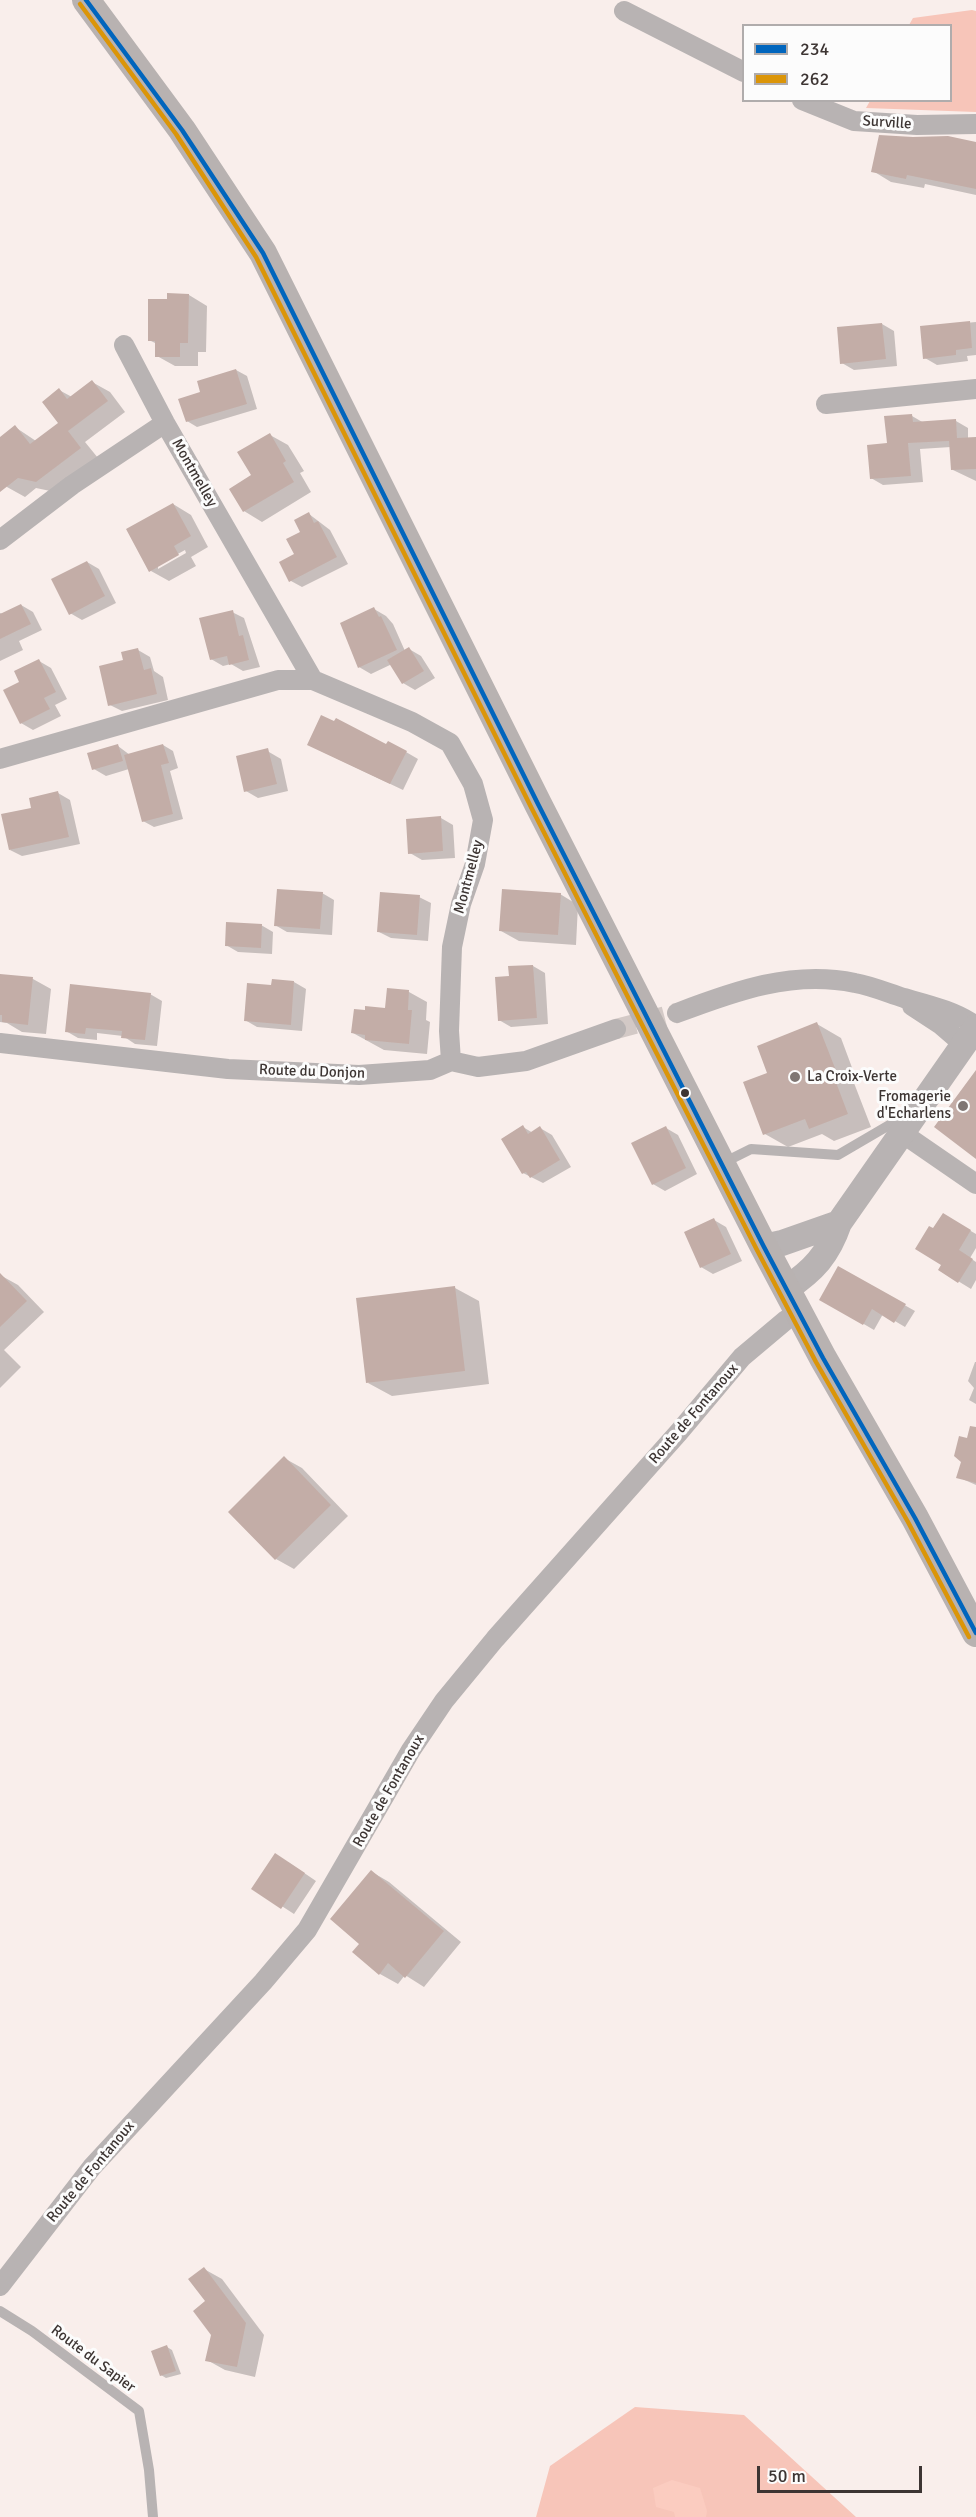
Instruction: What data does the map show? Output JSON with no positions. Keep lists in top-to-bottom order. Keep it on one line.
{"streets":{"street":["Surville","Montmelley","Route du Donjon","Route de Fontanoux"],"lane":["Route du Sapier"]},"crossings":[["Montmelley","Route du Donjon"]],"places":["La Croix-Verte","Fromagerie d'Echarlens"],"lines":["transit line 234","transit line 262"],"legend":["234","262"],"scale_bar":"50 m"}
